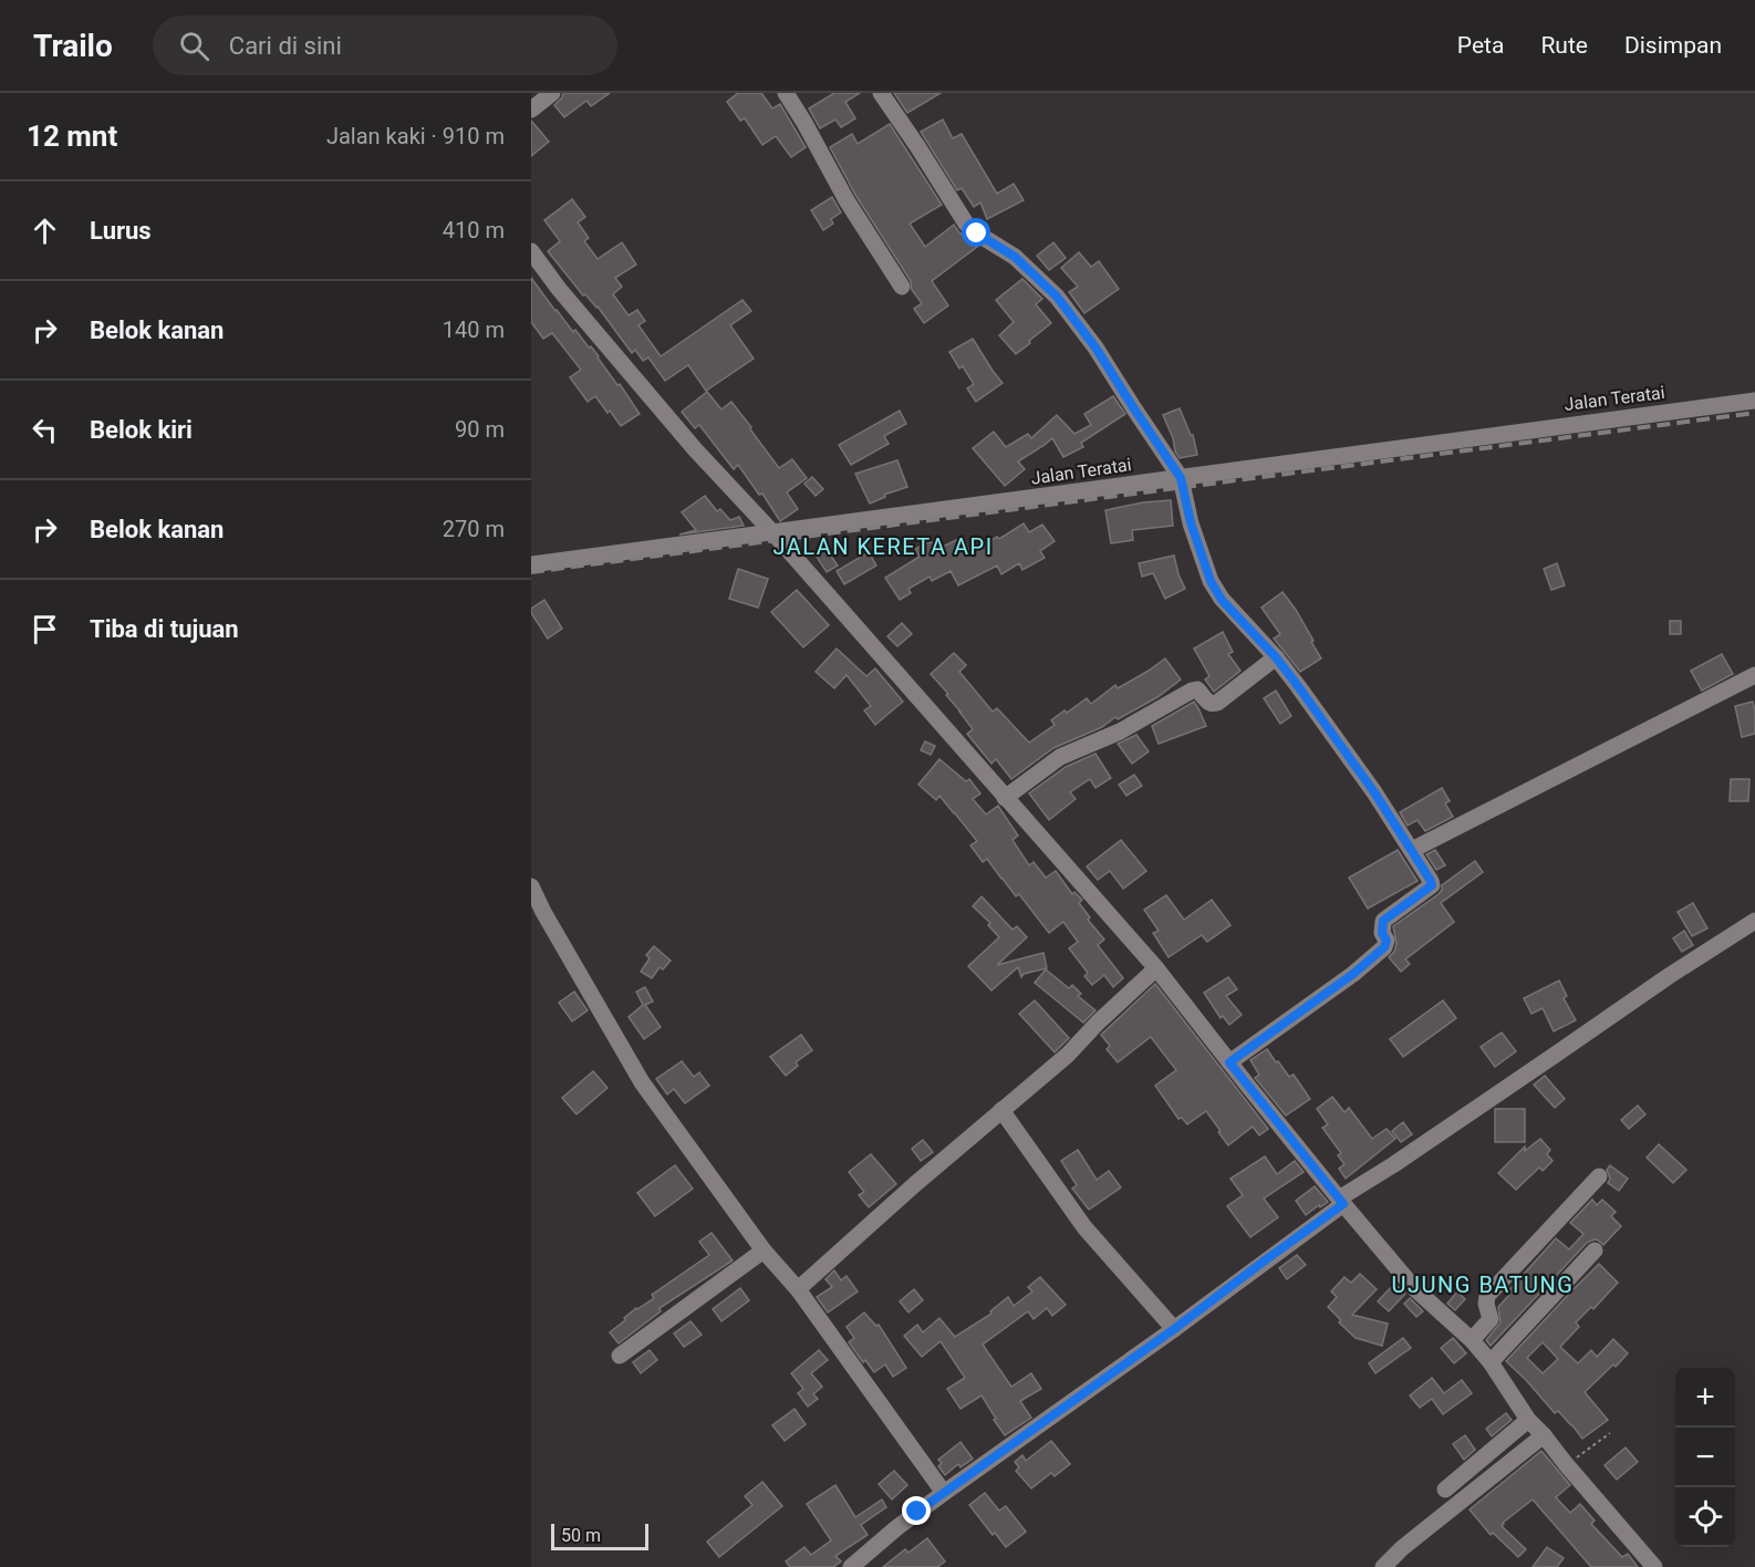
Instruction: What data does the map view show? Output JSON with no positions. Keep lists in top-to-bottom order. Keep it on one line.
{"streets":{"street":["Jalan Teratai"]},"districts":["JALAN KERETA API","UJUNG BATUNG"],"scale_bar":"50 m","page":{"header":"Trailo","search":"Cari di sini","nav":["Peta","Rute","Disimpan"],"heading":["12 mnt","Jalan kaki · 910 m"],"list":[["Lurus","410 m"],["Belok kanan","140 m"],["Belok kiri","90 m"],["Belok kanan","270 m"],"Tiba di tujuan"],"map_buttons":["+","−"],"scale":"50 m"}}
